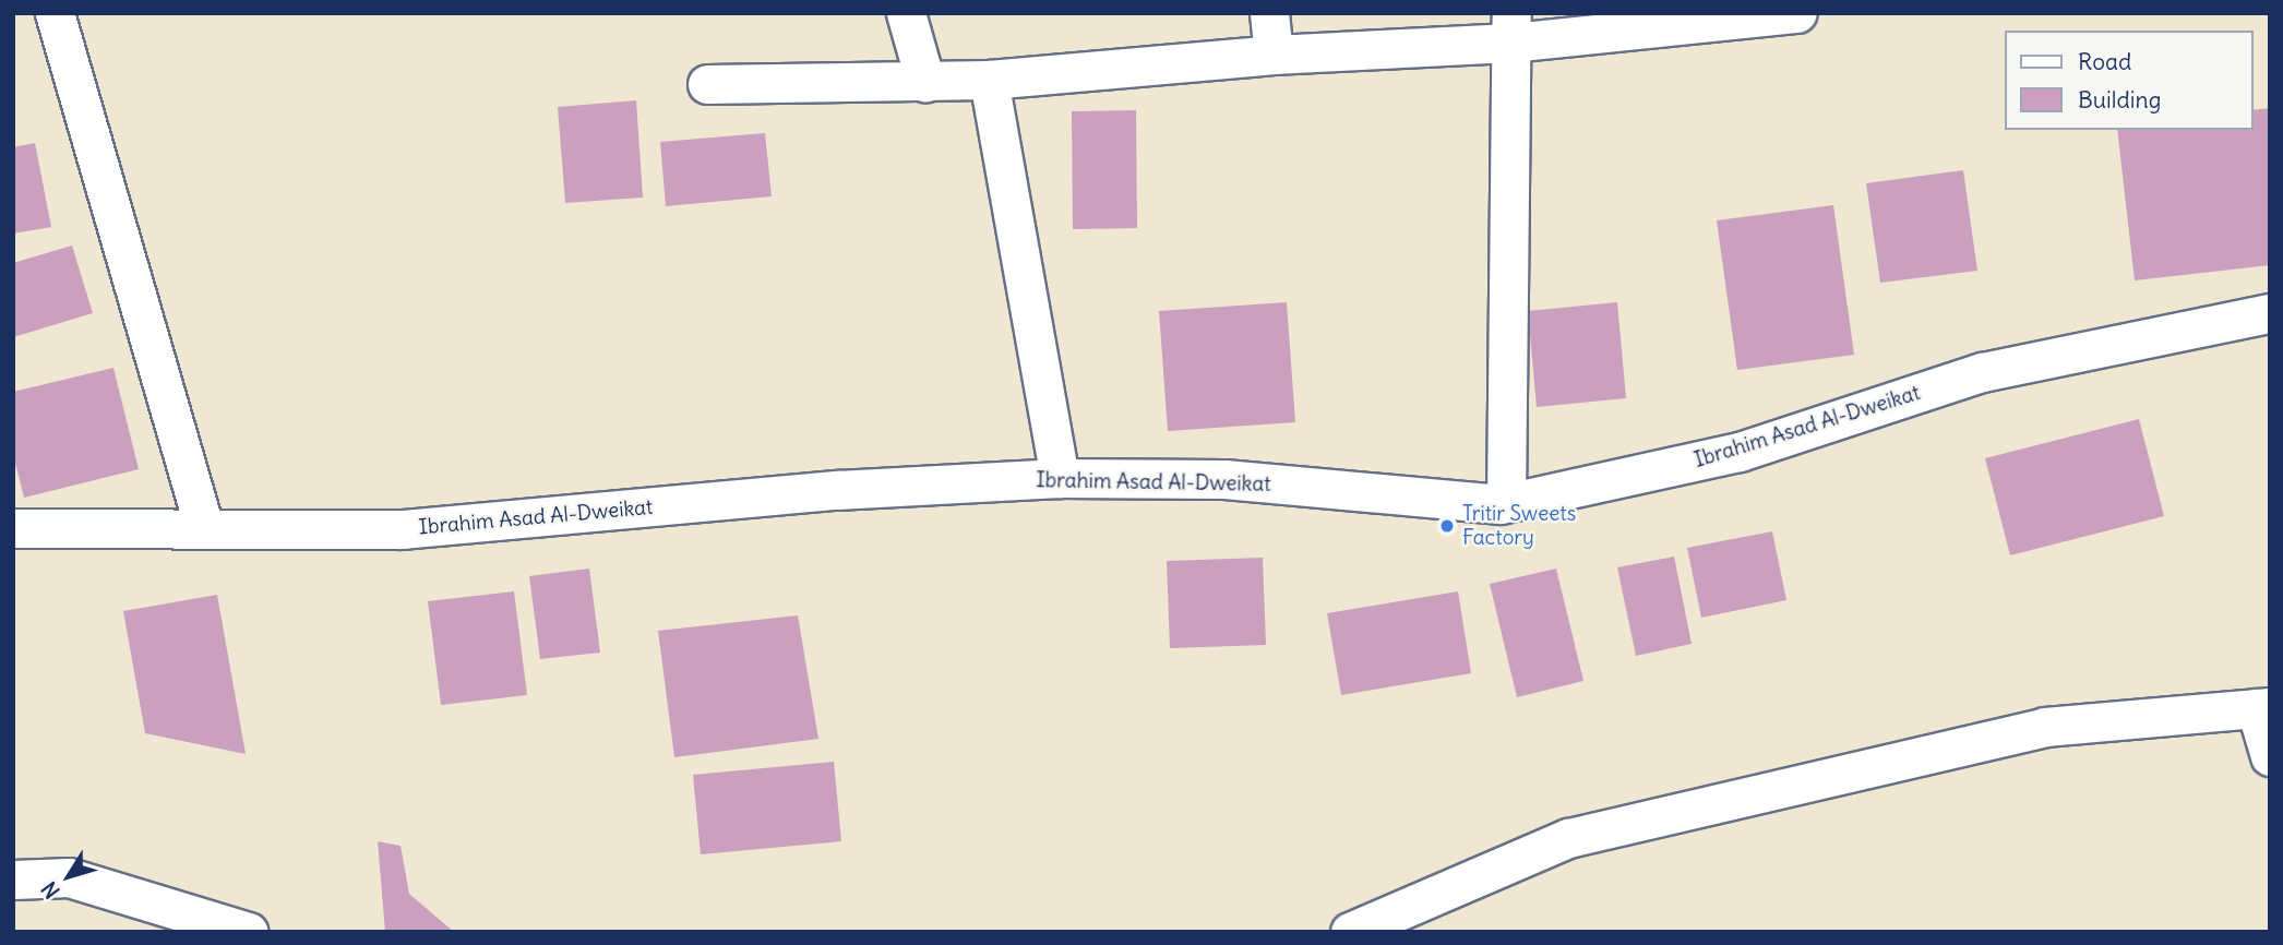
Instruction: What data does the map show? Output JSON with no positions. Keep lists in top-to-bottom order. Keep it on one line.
{"streets":{"street":["Ibrahim Asad Al-Dweikat"]},"places":["Tritir Sweets Factory"],"legend":["Road","Building"],"north":"bottom left"}
